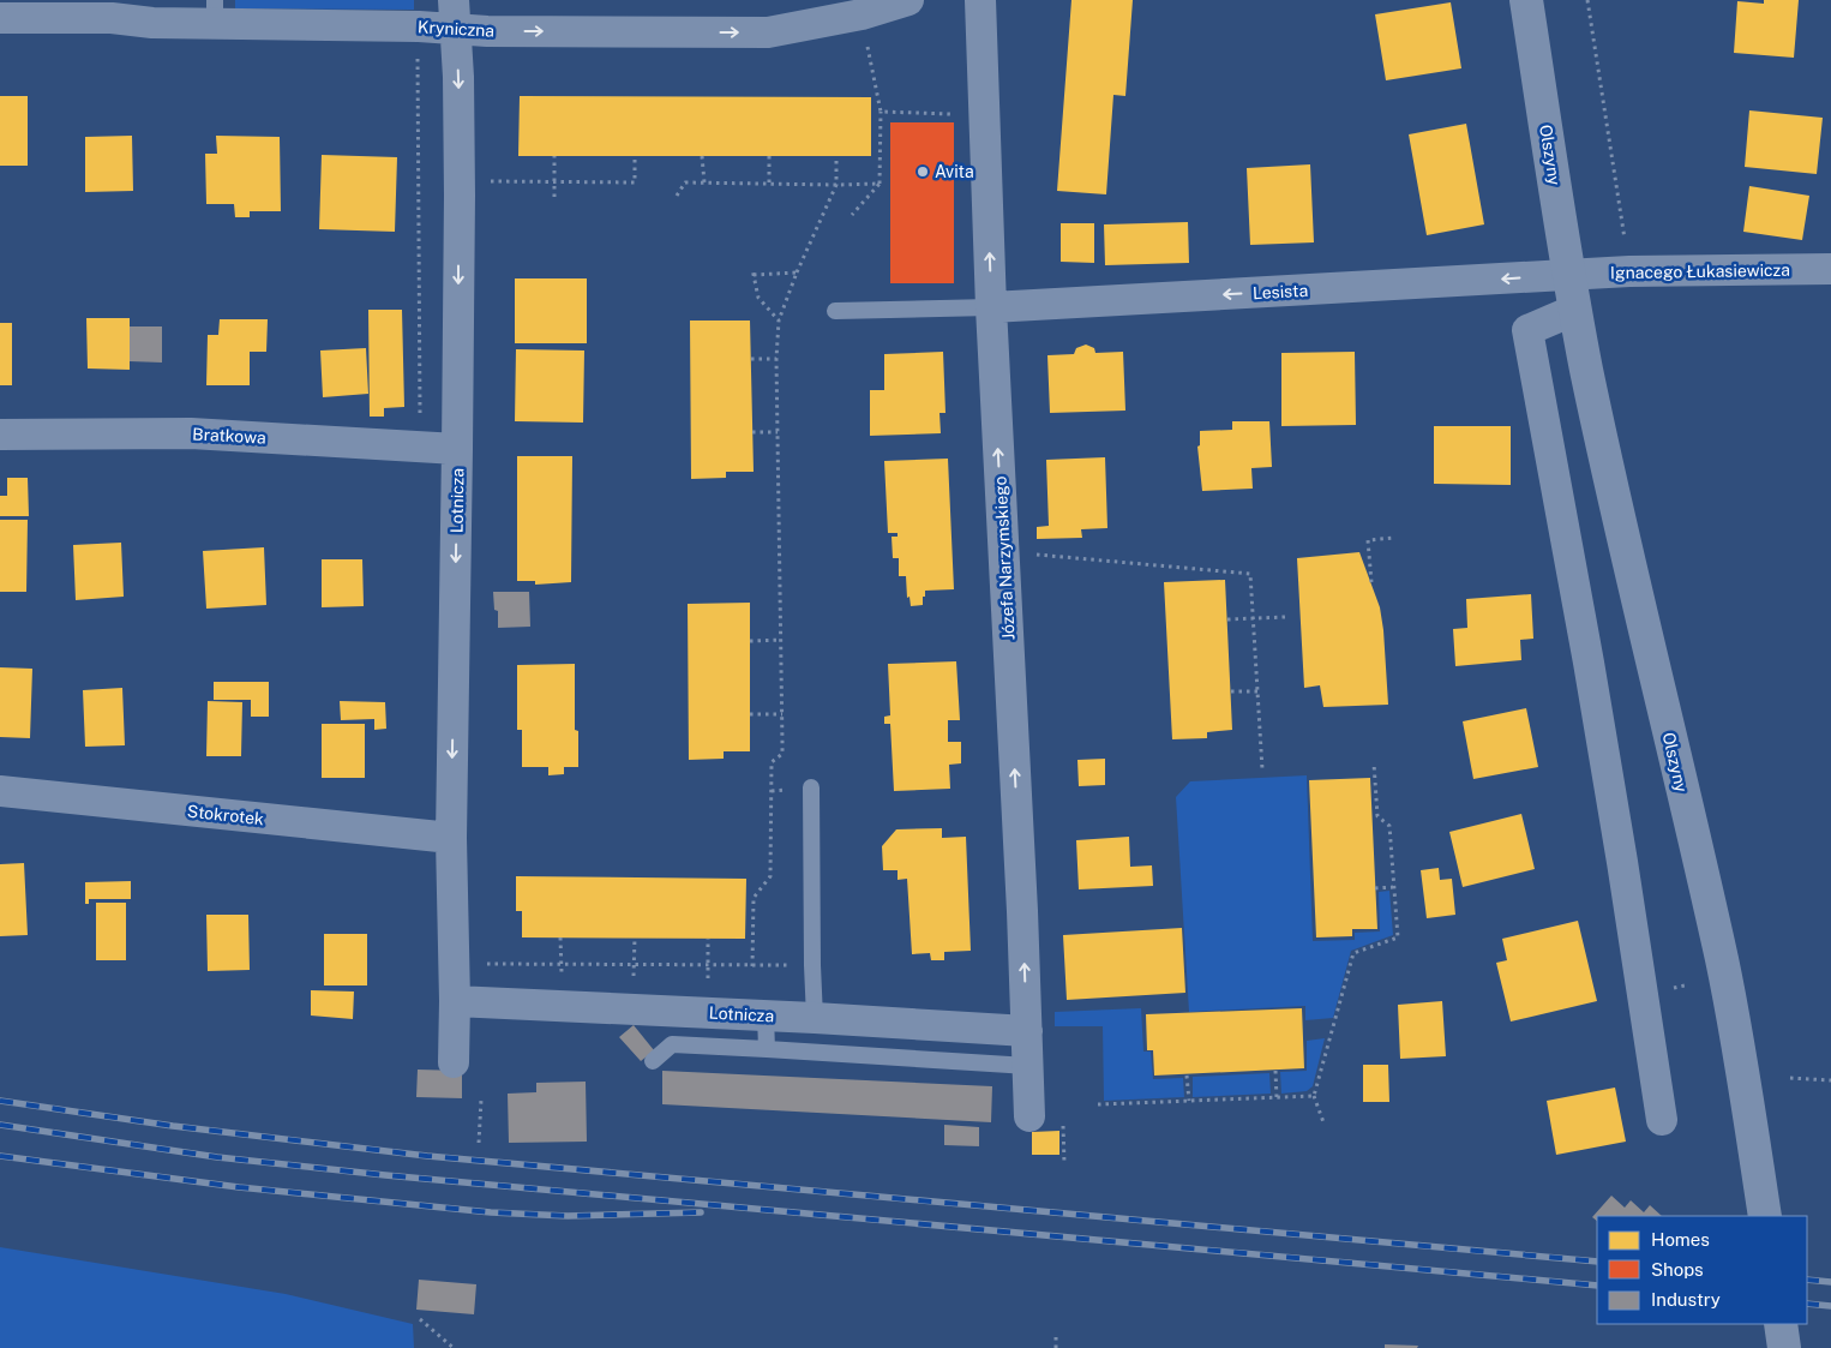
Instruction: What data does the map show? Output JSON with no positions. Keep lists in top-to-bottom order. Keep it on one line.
{"streets":{"street":["Kryniczna","Olszyny","Ignacego Łukasiewicza","Lesista","Bratkowa","Lotnicza","Józefa Narzymskiego","Stokrotek"]},"crossings":[["Kryniczna","Lotnicza"],["Olszyny","Ignacego Łukasiewicza"],["Olszyny","Lesista"],["Ignacego Łukasiewicza","Lesista"],["Lesista","Józefa Narzymskiego"],["Bratkowa","Lotnicza"],["Lotnicza","Józefa Narzymskiego"],["Lotnicza","Stokrotek"]],"one_way":["Kryniczna","Lesista","Lotnicza","Józefa Narzymskiego"],"places":["Avita"],"legend":["Homes","Shops","Industry"]}
